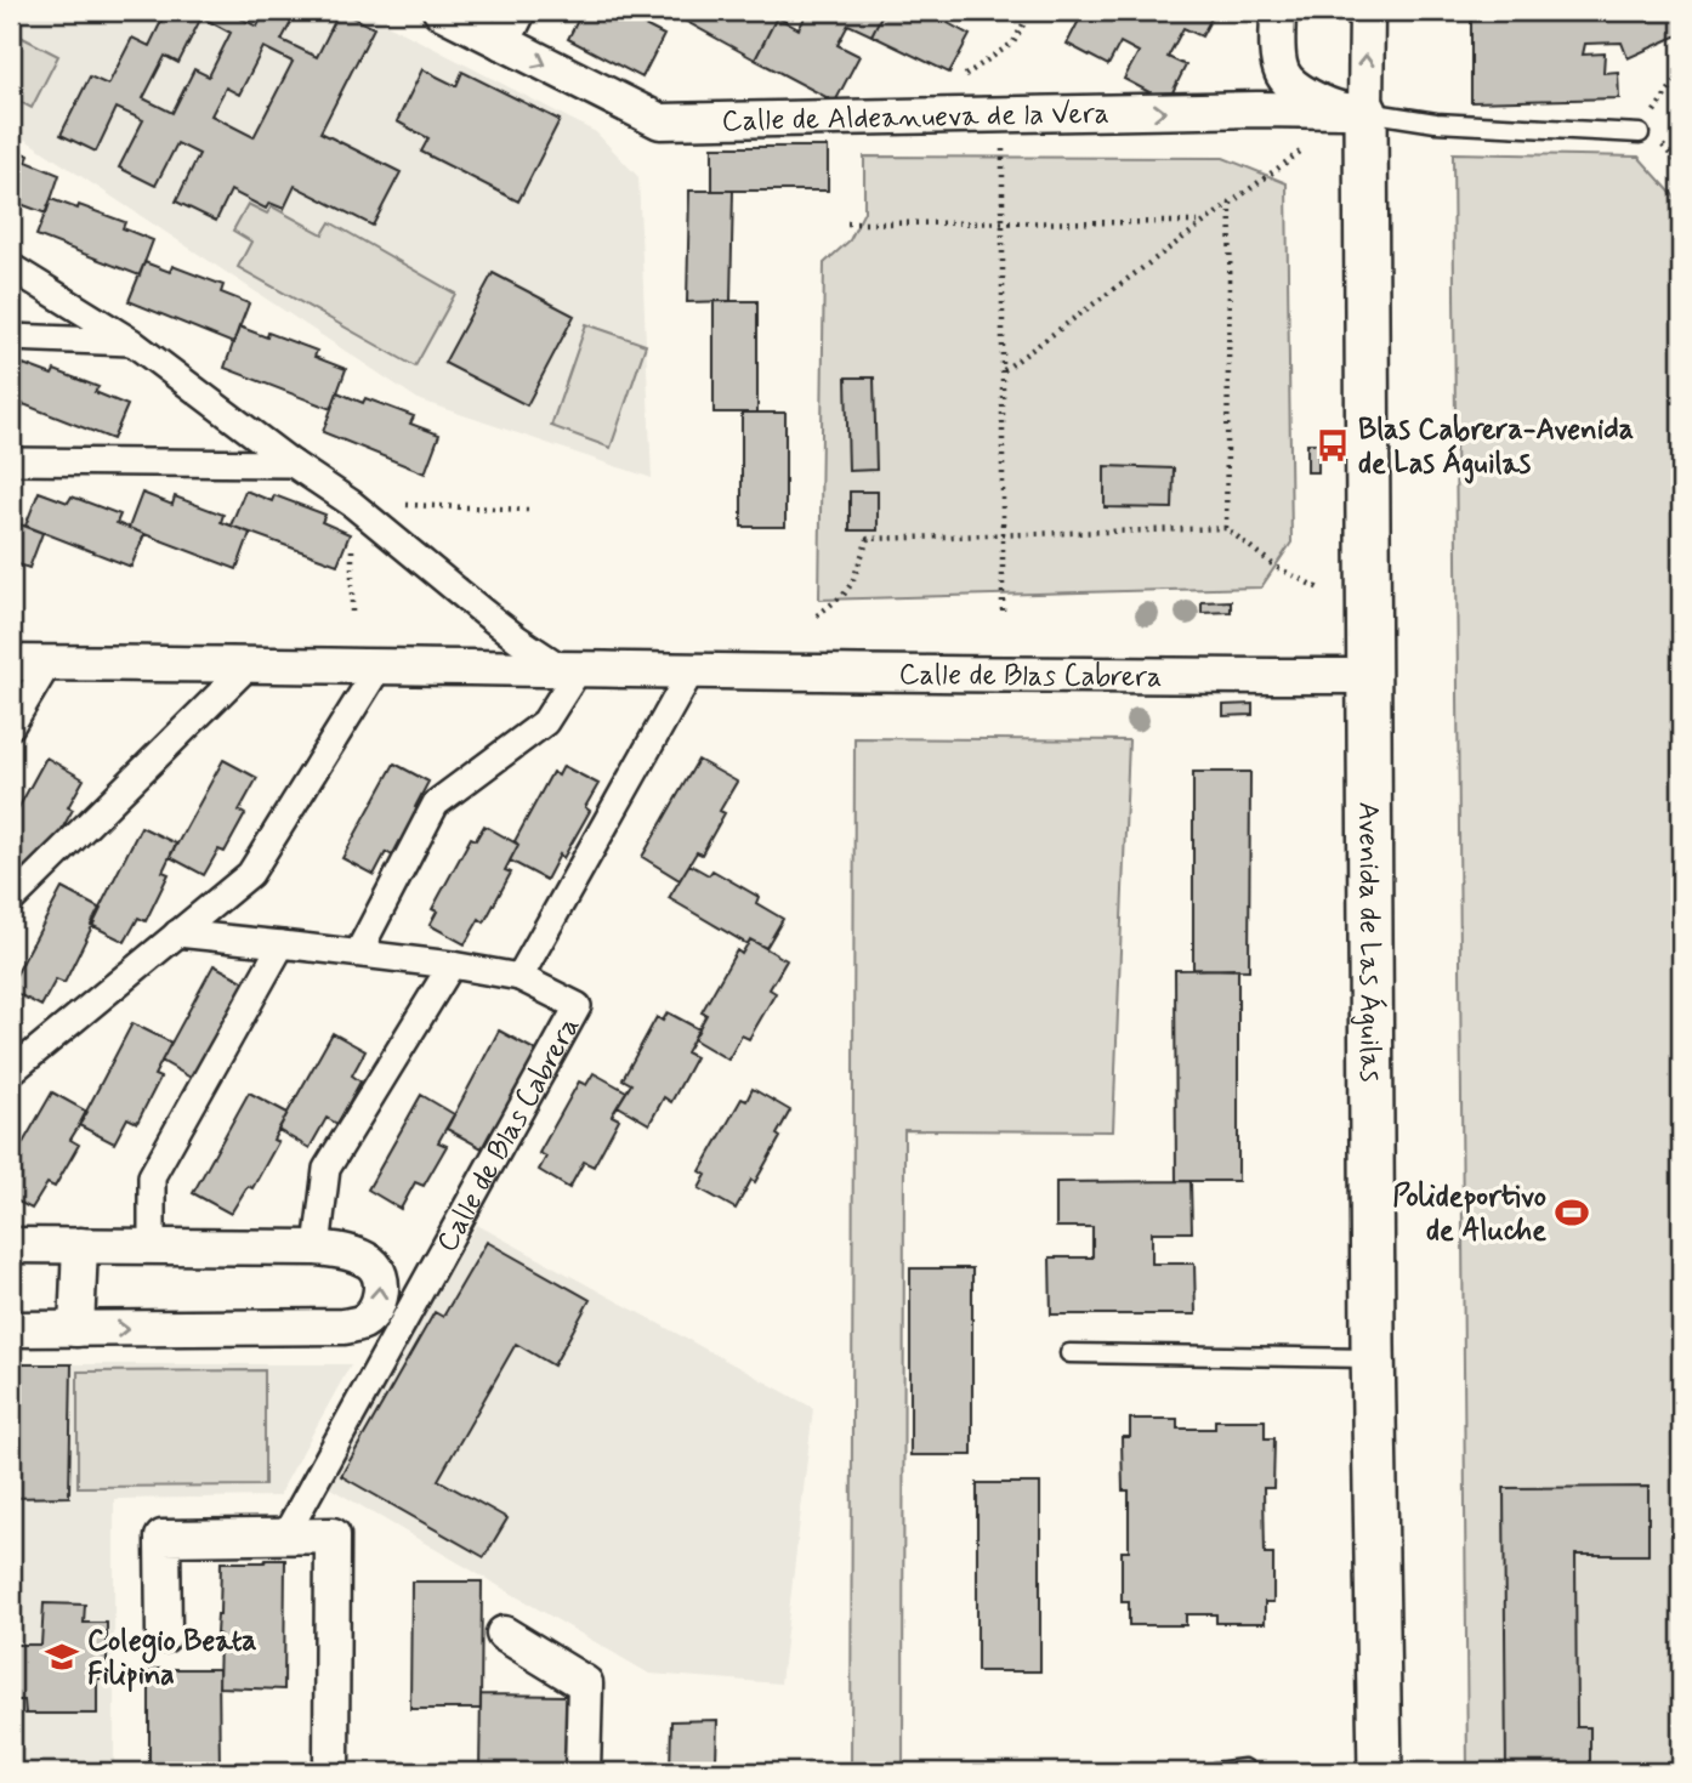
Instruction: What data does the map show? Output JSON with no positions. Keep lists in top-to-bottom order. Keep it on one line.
{"streets":{"street":["Calle de Aldeanueva de la Vera","Calle de Blas Cabrera","Avenida de Las Águilas"]},"crossings":[["Calle de Aldeanueva de la Vera","Avenida de Las Águilas"],["Calle de Blas Cabrera","Avenida de Las Águilas"]],"one_way":["Calle de Aldeanueva de la Vera"],"places":{"bus stop":["Blas Cabrera-Avenida de Las Águilas"],"sports":["Polideportivo de Aluche"],"school or university":["Colegio Beata Filipina"]}}
